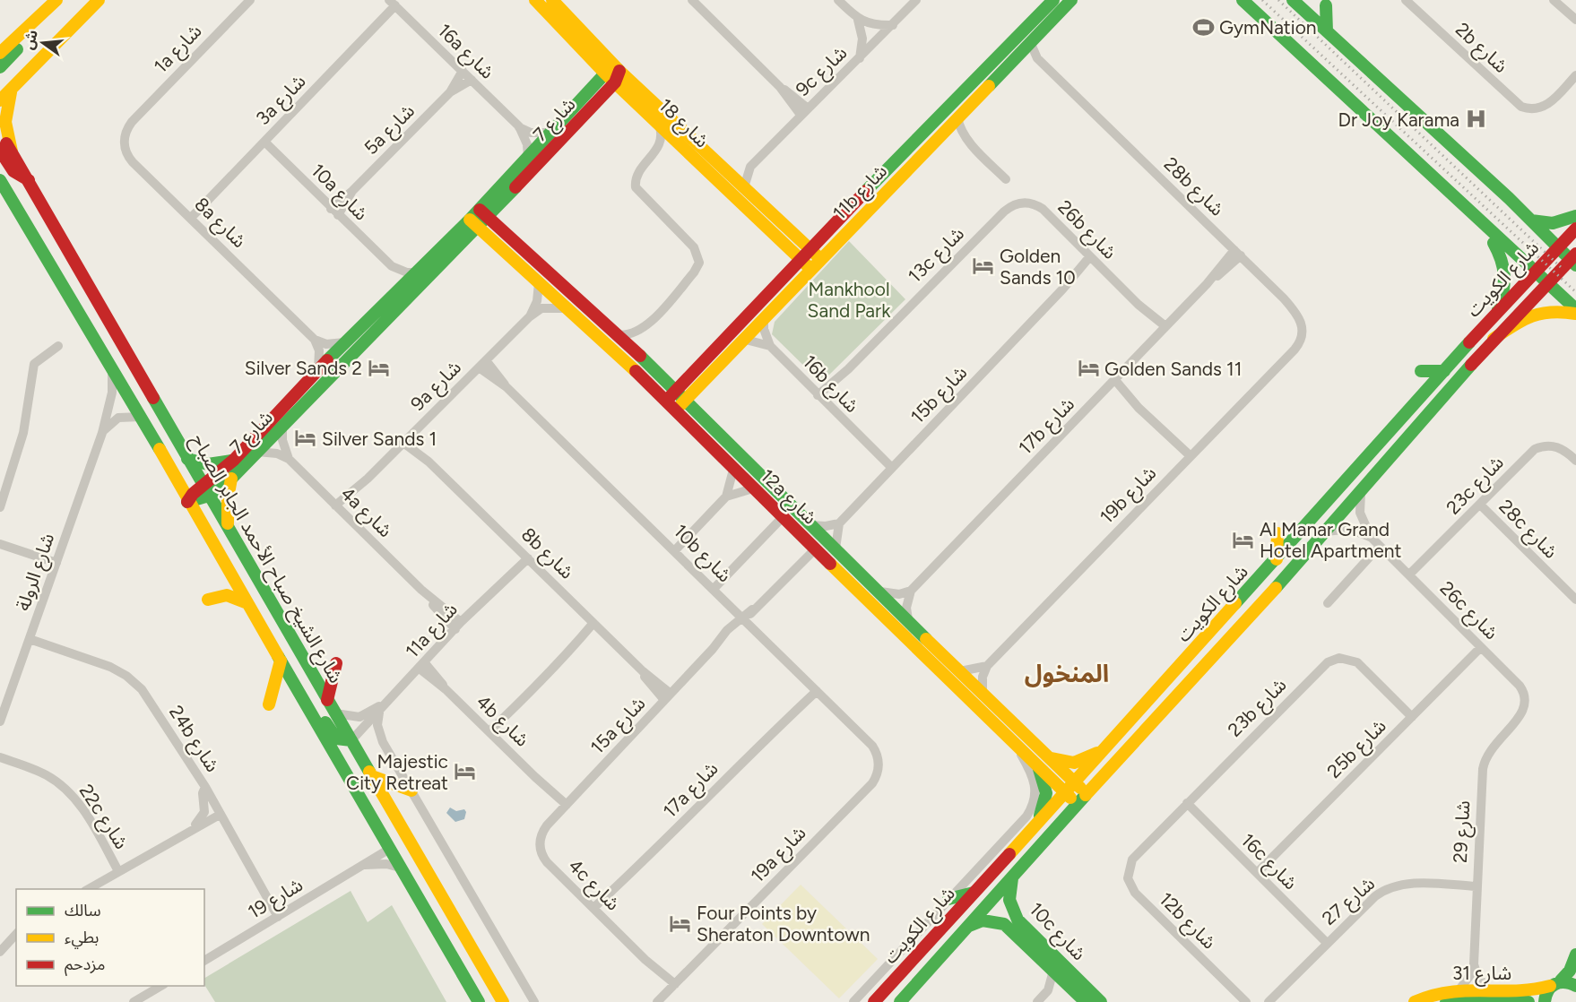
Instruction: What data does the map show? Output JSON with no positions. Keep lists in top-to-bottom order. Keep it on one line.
{"streets":{"main road":["شارع 7","شارع 18","11b شارع","شارع الكويت","12a شارع","شارع الشيخ صباح الأحمد الجابر الصباح","10c شارع","شارع 31"],"street":["2b شارع","1a شارع","16a شارع","9c شارع","3a شارع","5a شارع","28b شارع","10a شارع","8a شارع","26b شارع","13c شارع","16b شارع","9a شارع","15b شارع","17b شارع","23c شارع","19b شارع","4a شارع","28c شارع","8b شارع","10b شارع","شارع الرولة","26c شارع","11a شارع","23b شارع","4b شارع","15a شارع","24b شارع","25b شارع","17a شارع","22c شارع","شارع 29","19a شارع","16c شارع","4c شارع","شارع 19","شارع 27","12b شارع"]},"crossings":[["1a شارع","8a شارع"],["16a شارع","3a شارع"],["16a شارع","شارع 7"],["16a شارع","5a شارع"],["9c شارع","شارع 18"],["3a شارع","10a شارع"],["3a شارع","8a شارع"],["شارع 7","شارع 18"],["شارع 7","10a شارع"],["شارع 7","12a شارع"],["شارع 7","شارع الشيخ صباح الأحمد الجابر الصباح"],["شارع 18","11b شارع"],["5a شارع","10a شارع"],["28b شارع","11b شارع"],["28b شارع","17b شارع"],["28b شارع","19b شارع"],["11b شارع","12a شارع"],["26b شارع","13c شارع"],["26b شارع","15b شارع"],["26b شارع","17b شارع"],["13c شارع","16b شارع"],["شارع الكويت","12a شارع"],["شارع الكويت","26c شارع"],["شارع الكويت","10c شارع"],["16b شارع","15b شارع"],["9a شارع","12a شارع"],["9a شارع","4a شارع"],["9a شارع","8b شارع"],["9a شارع","10b شارع"],["23c شارع","28c شارع"],["23c شارع","26c شارع"],["12a شارع","15a شارع"],["4a شارع","11a شارع"],["8b شارع","11a شارع"],["8b شارع","15a شارع"],["10b شارع","15a شارع"],["10b شارع","17a شارع"],["10b شارع","19a شارع"],["شارع الشيخ صباح الأحمد الجابر الصباح","شارع الرولة"],["شارع الشيخ صباح الأحمد الجابر الصباح","11a شارع"],["شارع الشيخ صباح الأحمد الجابر الصباح","شارع 19"],["شارع الرولة","24b شارع"],["26c شارع","25b شارع"],["26c شارع","شارع 29"],["11a شارع","4b شارع"],["23b شارع","25b شارع"],["23b شارع","16c شارع"],["23b شارع","12b شارع"],["4b شارع","15a شارع"],["15a شارع","4c شارع"],["24b شارع","شارع 19"],["25b شارع","16c شارع"],["17a شارع","4c شارع"],["شارع 29","شارع 27"],["شارع 29","شارع 31"],["19a شارع","4c شارع"],["16c شارع","شارع 27"]],"districts":["المنخول"],"parks":["Mankhool Sand Park"],"places":{"sports":["GymNation"],"hospital":["Dr Joy Karama"],"hotel":["Golden Sands 10","Silver Sands 2","Golden Sands 11","Silver Sands 1","Al Manar Grand Hotel Apartment","Majestic City Retreat","Four Points by Sheraton Downtown"]},"legend":["سالك","بطيء","مزدحم"],"north":"left"}
